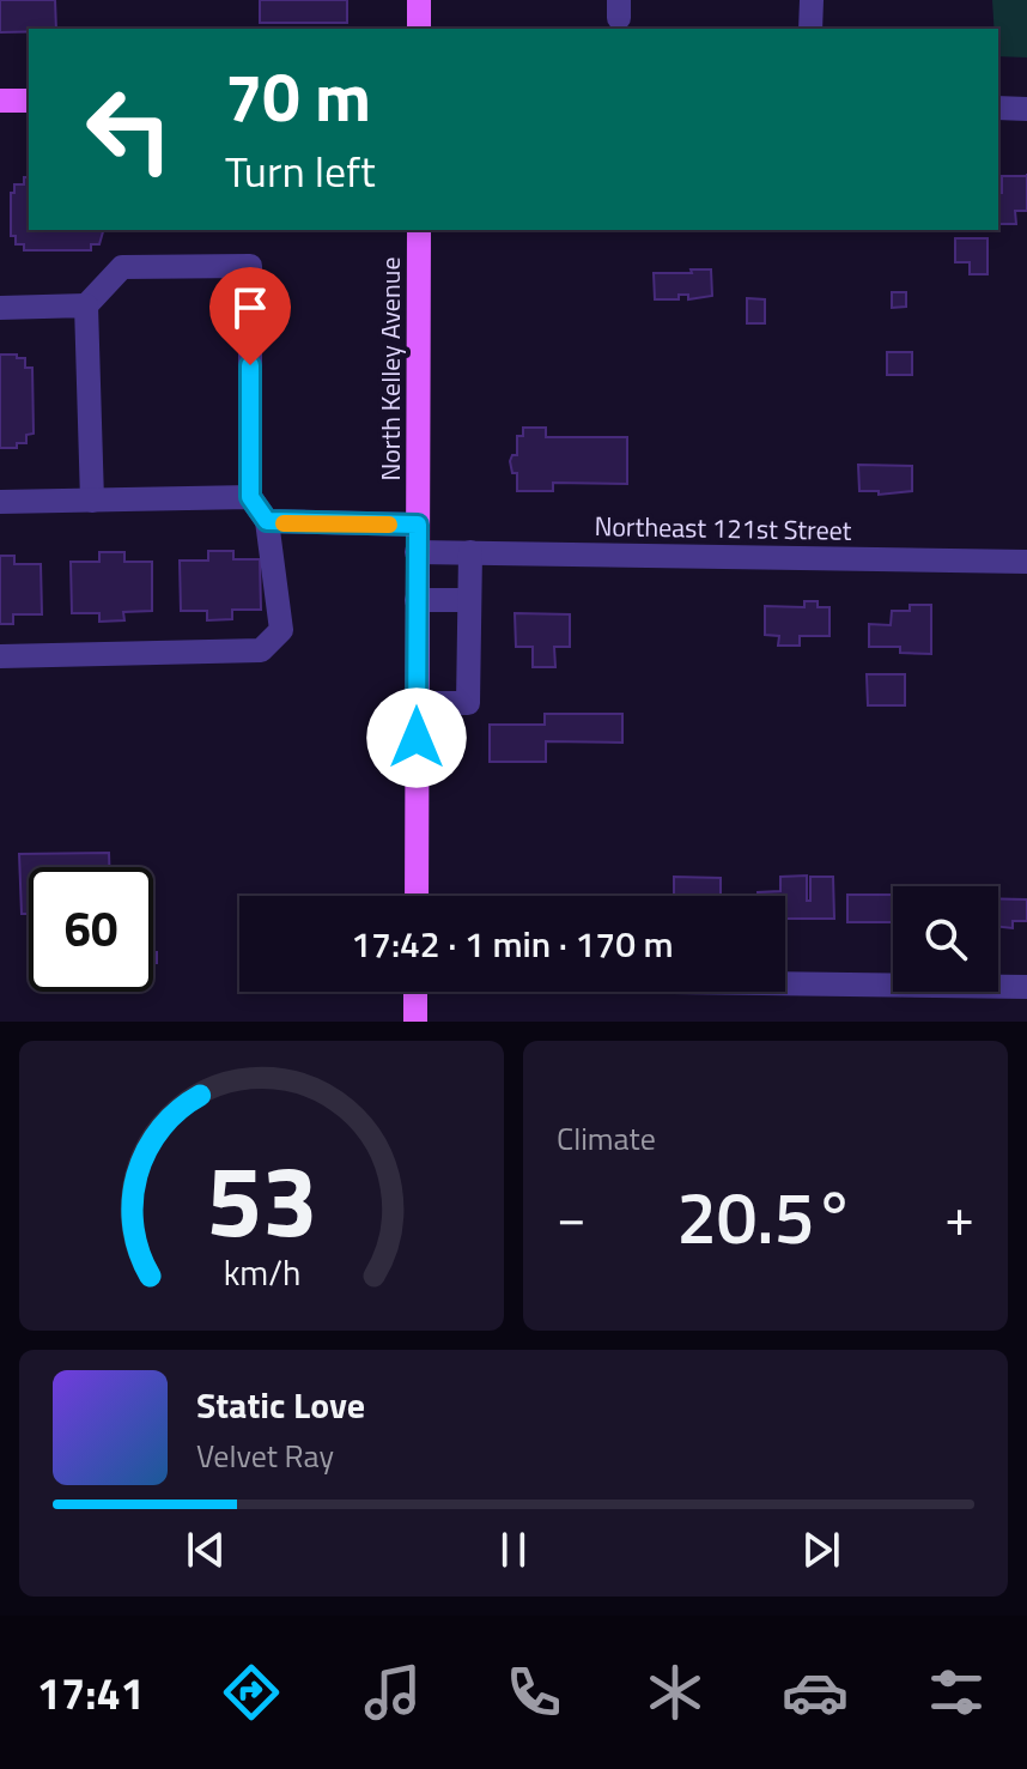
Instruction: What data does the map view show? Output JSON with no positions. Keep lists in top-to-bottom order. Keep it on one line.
{"streets":{"main road":["North Kelley Avenue"],"street":["Northeast 121st Street"]},"crossings":[["North Kelley Avenue","Northeast 121st Street"]],"page":{"turn":["70 m","Turn left"],"limit":"60","trip":"17:42 · 1 min · 170 m","tile":"Climate","heat":["−","20.5°","+"],"song":["Static Love","Velvet Ray"],"tabs":"17:41","gauge":["53","km/h"]}}
